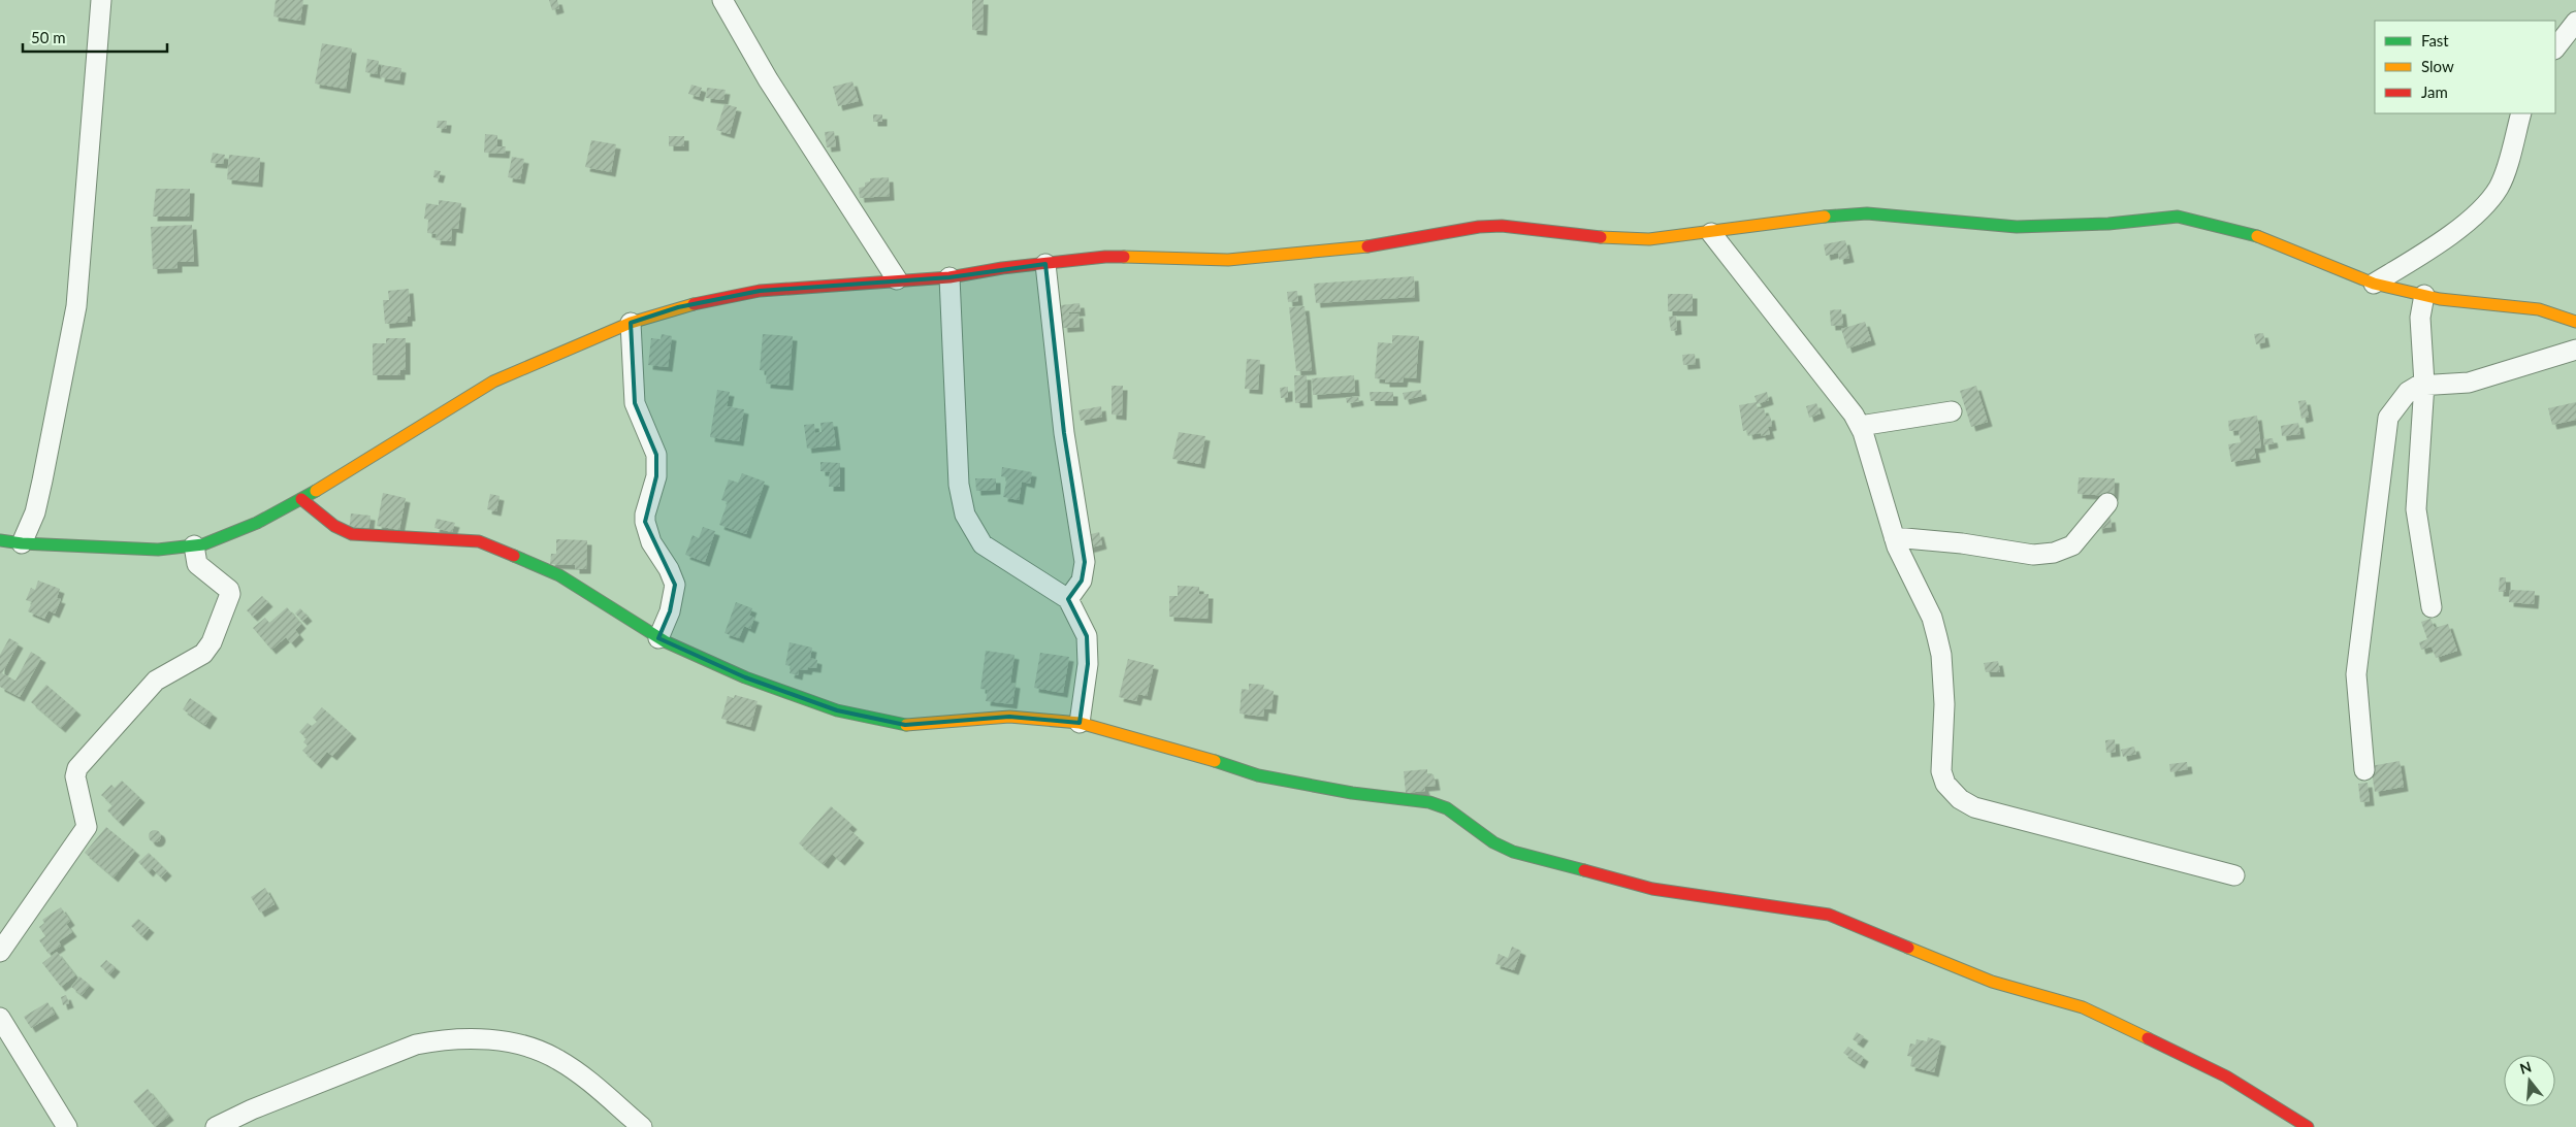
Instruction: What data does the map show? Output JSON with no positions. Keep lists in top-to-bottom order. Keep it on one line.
{"legend":["Fast","Slow","Jam"],"scale_bar":"50 m","north":"top"}
